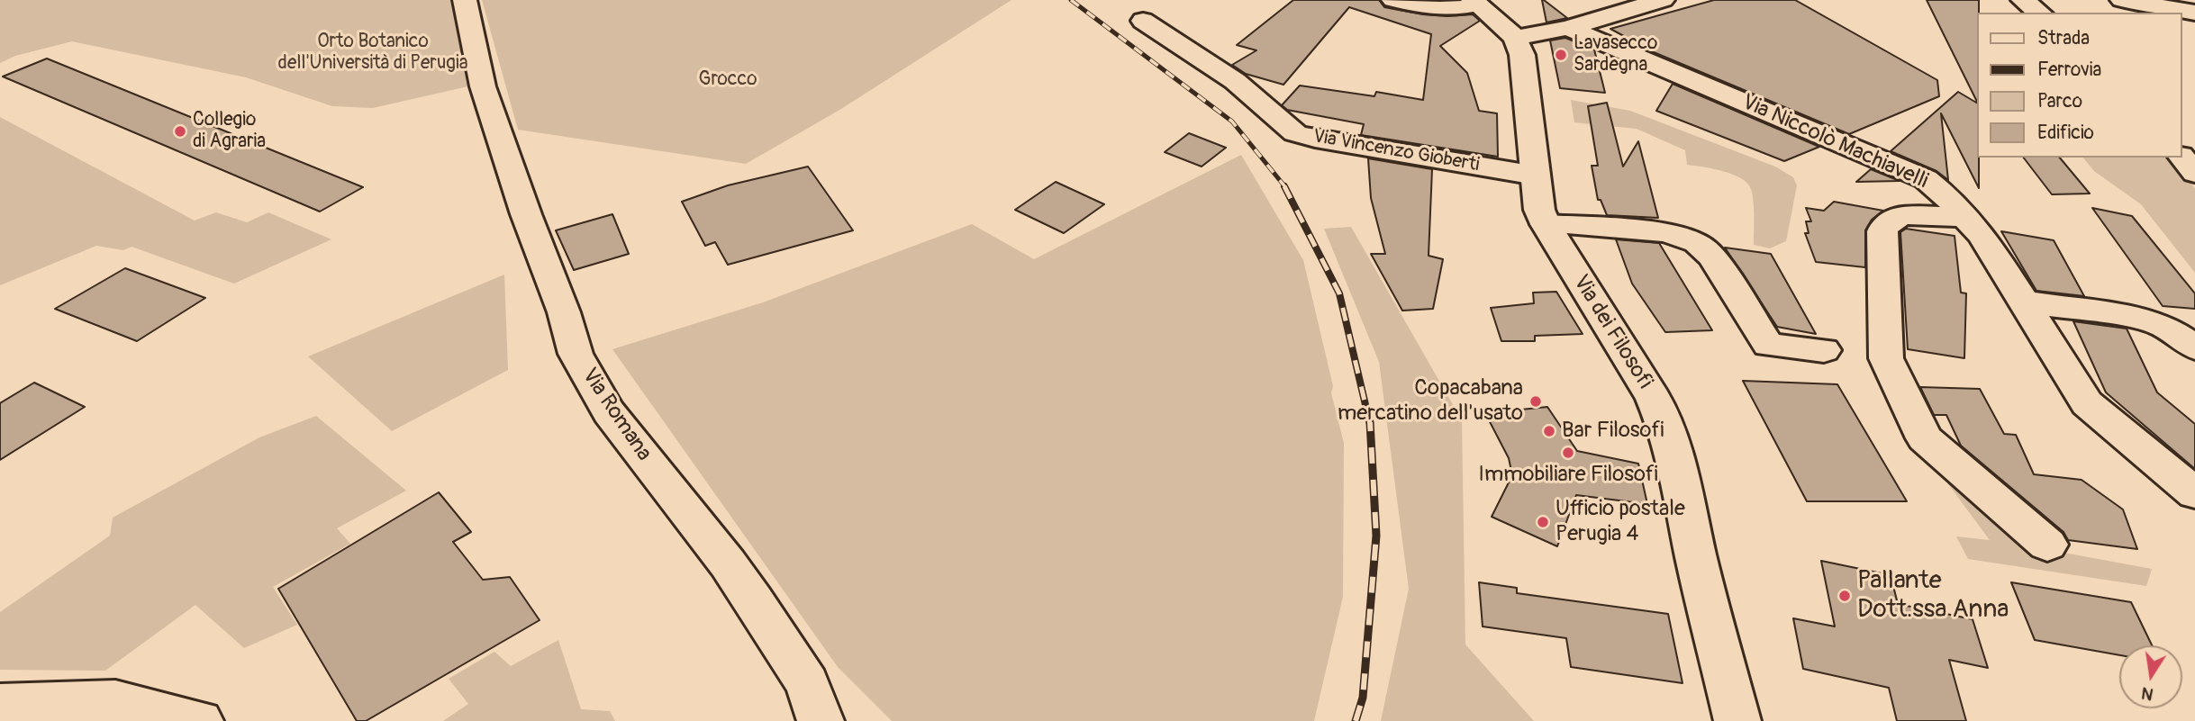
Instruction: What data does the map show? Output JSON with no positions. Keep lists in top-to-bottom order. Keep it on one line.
{"streets":{"street":["Via Niccolò Machiavelli","Via Vincenzo Gioberti","Via dei Filosofi","Via Romana"]},"crossings":[["Via Vincenzo Gioberti","Via dei Filosofi"]],"parks":["Orto Botanico dell'Università di Perugia","Grocco"],"places":["Lavasecco Sardegna","Collegio di Agraria","Copacabana mercatino dell'usato","Bar Filosofi","Immobiliare Filosofi","Ufficio postale Perugia 4","Pallante Dott.ssa Anna"],"legend":["Strada","Ferrovia","Parco","Edificio"],"north":"bottom"}
